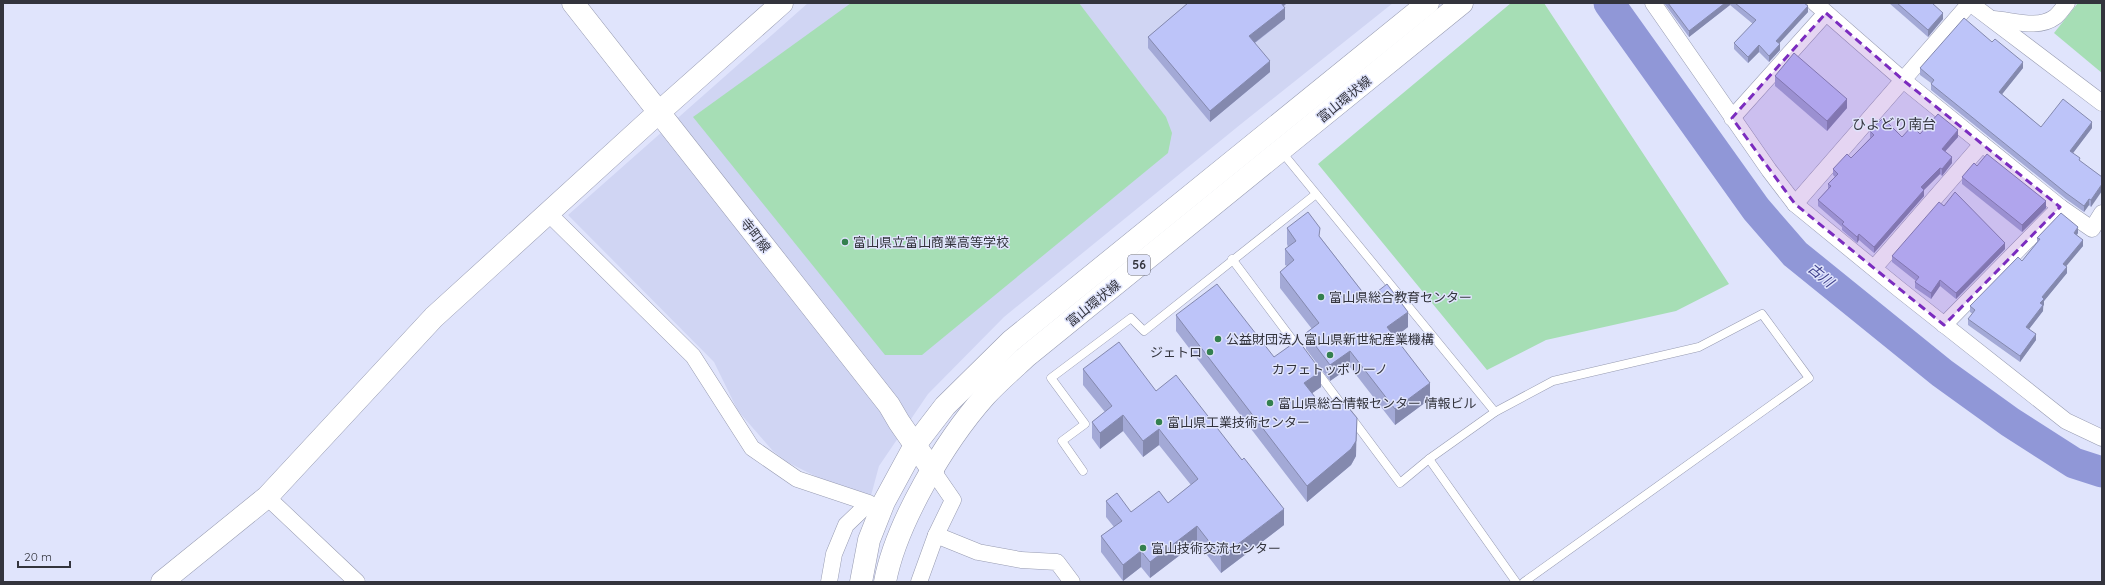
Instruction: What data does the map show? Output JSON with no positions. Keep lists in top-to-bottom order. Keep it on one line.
{"streets":{"main road":["富山環状線","寺町線","56"]},"crossings":[["富山環状線","寺町線"]],"districts":["ひよどり南台"],"water":["古川"],"places":["富山県立富山商業高等学校","富山県総合教育センター","公益財団法人富山県新世紀産業機構","ジェトロ","カフェトッポリーノ","富山県総合情報センター 情報ビル","富山県工業技術センター","富山技術交流センター"],"scale_bar":"20 m"}
